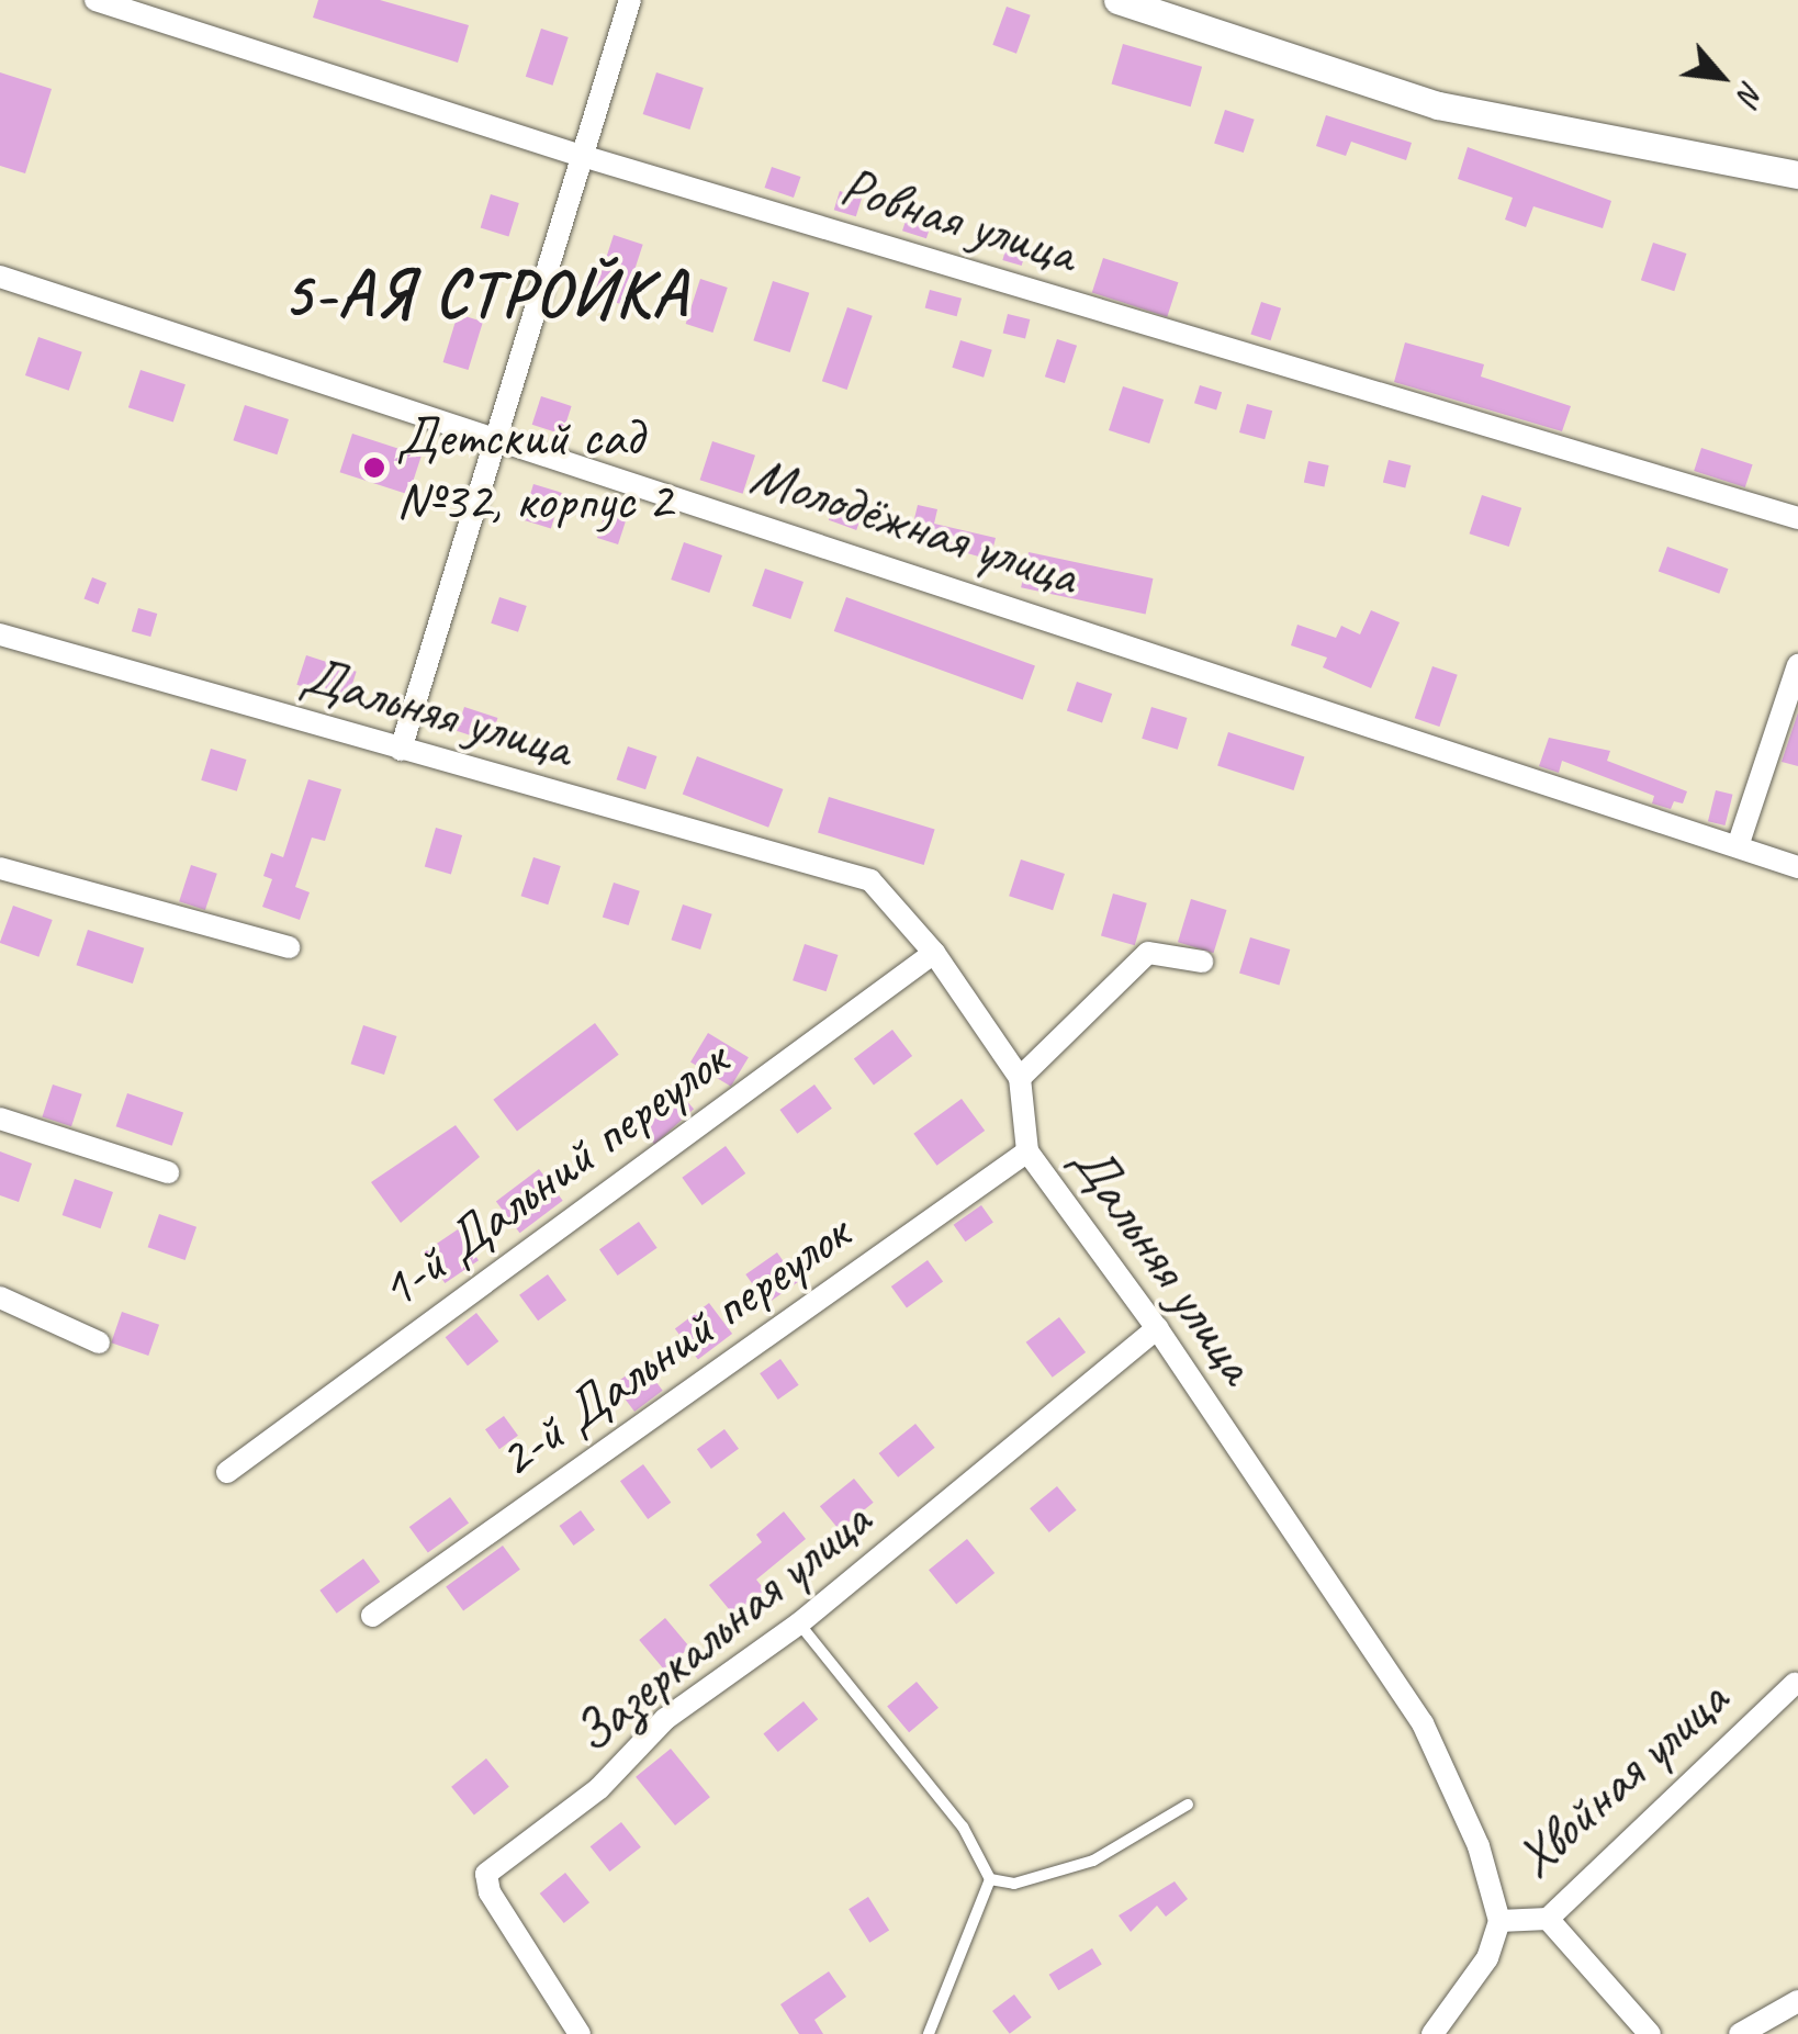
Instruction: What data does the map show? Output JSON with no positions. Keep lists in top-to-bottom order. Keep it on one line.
{"streets":{"street":["Ровная улица","Молодёжная улица","Дальняя улица","1-й Дальний переулок","2-й Дальний переулок","Зазеркальная улица","Хвойная улица"]},"crossings":[["Дальняя улица","1-й Дальний переулок"],["Дальняя улица","2-й Дальний переулок"],["Дальняя улица","Зазеркальная улица"],["Дальняя улица","Хвойная улица"]],"districts":["5-АЯ СТРОЙКА"],"places":["Детский сад №32, корпус 2"],"north":"bottom right"}
